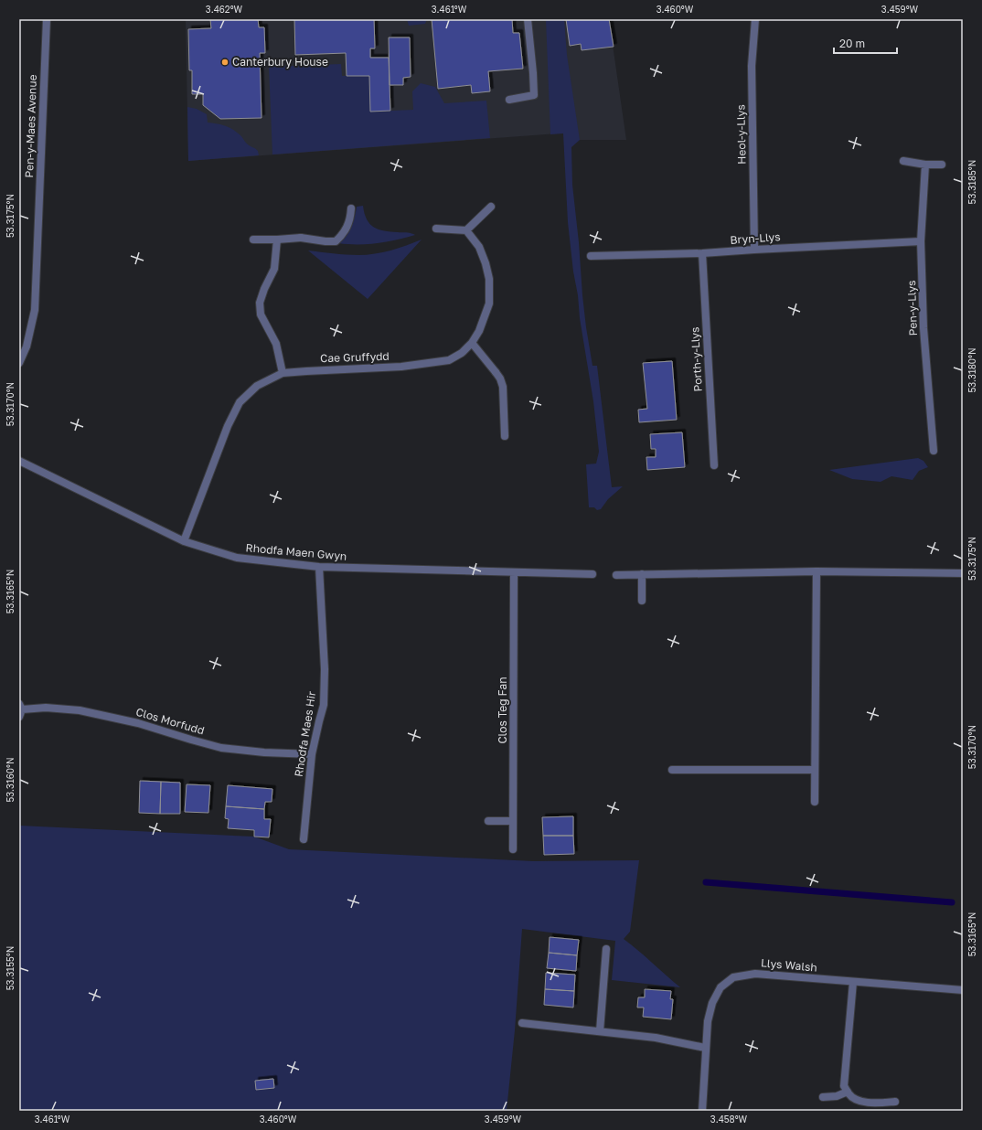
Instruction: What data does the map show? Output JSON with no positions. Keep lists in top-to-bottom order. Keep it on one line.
{"streets":{"street":["Pen-y-Maes Avenue","Heol-y-Llys","Bryn-Llys","Pen-y-Llys","Cae Gruffydd","Porth-y-Llys","Rhodfa Maen Gwyn","Clos Teg Fan","Clos Morfudd","Rhodfa Maes Hir","Llys Walsh"]},"crossings":[["Heol-y-Llys","Bryn-Llys"],["Bryn-Llys","Pen-y-Llys"],["Bryn-Llys","Porth-y-Llys"],["Cae Gruffydd","Rhodfa Maen Gwyn"],["Rhodfa Maen Gwyn","Clos Teg Fan"],["Rhodfa Maen Gwyn","Rhodfa Maes Hir"],["Clos Morfudd","Rhodfa Maes Hir"]],"places":["Canterbury House"],"scale_bar":"20 m","coordinates":["3.462°W","3.461°W","3.460°W","3.459°W","53.3185°N","53.3175°N","53.3180°N","53.3170°N","53.3165°N","53.3160°N","53.3155°N","3.458°W"]}
